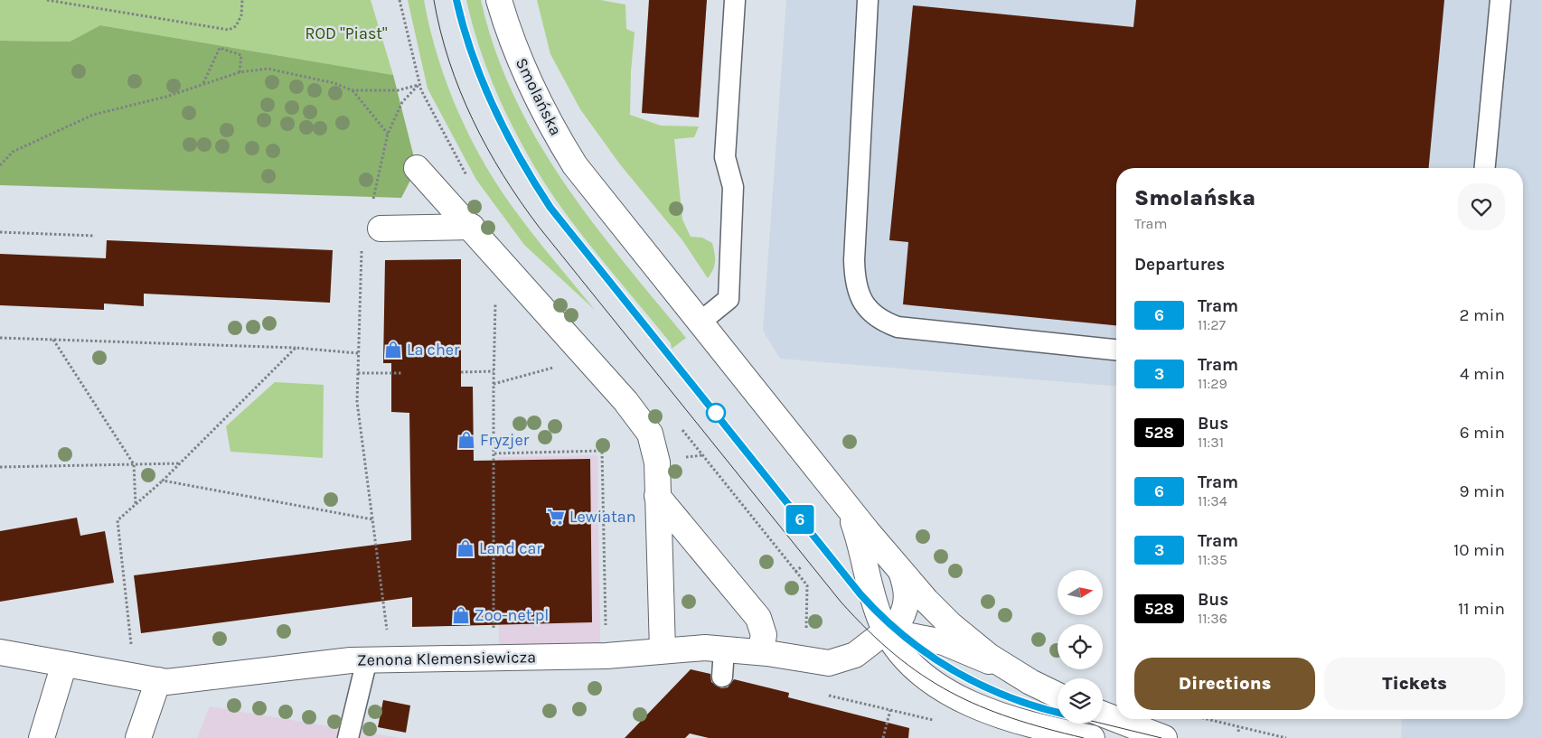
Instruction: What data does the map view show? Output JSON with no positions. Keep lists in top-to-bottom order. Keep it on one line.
{"streets":{"street":["Smolańska","Zenona Klemensiewicza"]},"crossings":[["Smolańska","Zenona Klemensiewicza"]],"parks":["ROD \"Piast\""],"places":{"shop":["La cher","Fryzjer","Land car","Zoo-net.pl"],"supermarket":["Lewiatan"]},"lines":["tram line 6"],"north":"right","page":{"on_map":"6","heading":[["Smolańska","Tram"],"Departures"],"list":[{"mark":"6","name":"Tram","note":"11:27","value":"2 min"},{"mark":"3","name":"Tram","note":"11:29","value":"4 min"},{"mark":"528","name":"Bus","note":"11:31","value":"6 min"},{"mark":"6","name":"Tram","note":"11:34","value":"9 min"},{"mark":"3","name":"Tram","note":"11:35","value":"10 min"},{"mark":"528","name":"Bus","note":"11:36","value":"11 min"}],"buttons":["Directions","Tickets"]}}
